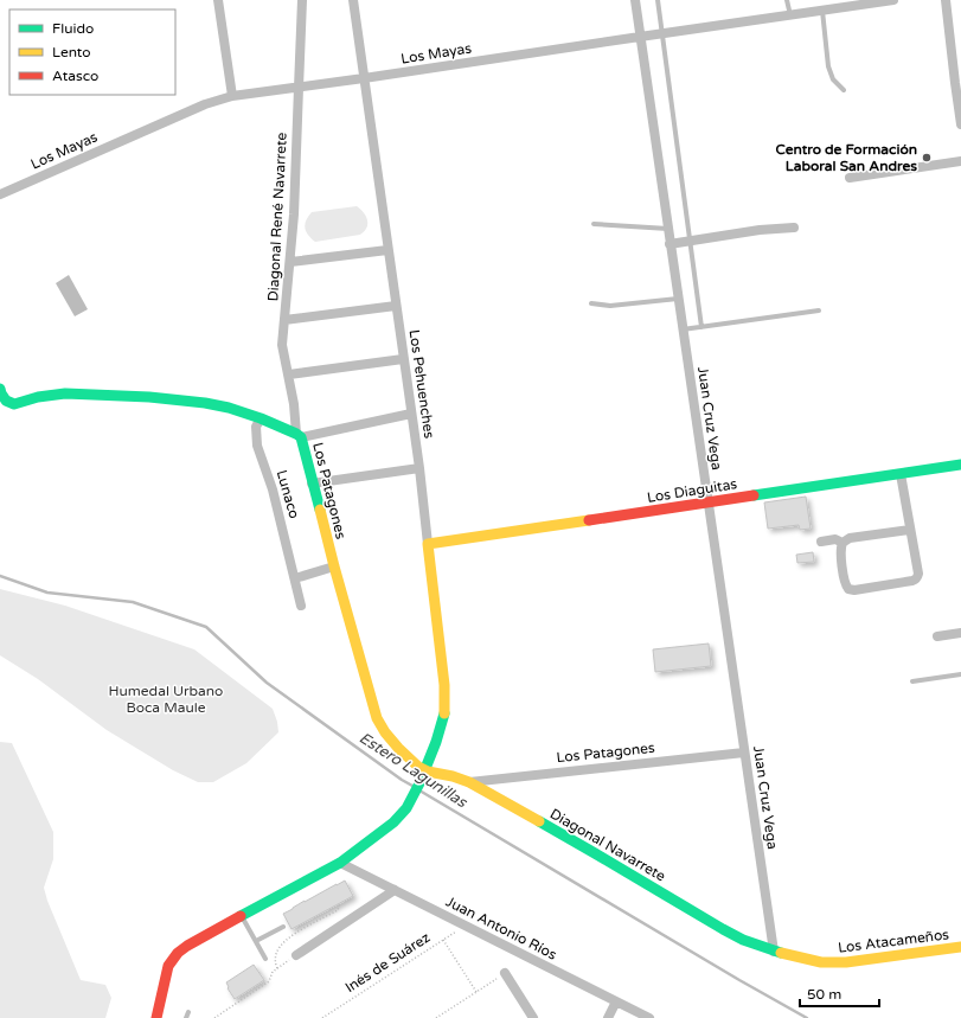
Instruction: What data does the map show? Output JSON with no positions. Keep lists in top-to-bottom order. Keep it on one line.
{"streets":{"street":["Los Mayas","Diagonal René Navarrete","Los Pehuenches","Juan Cruz Vega","Los Patagones","Los Diaguitas","Lunaco","Diagonal Navarrete","Juan Antonio Ríos","Los Atacameños"],"path":["Inés de Suárez"]},"crossings":[["Los Mayas","Diagonal René Navarrete"],["Los Mayas","Los Pehuenches"],["Los Mayas","Juan Cruz Vega"],["Diagonal René Navarrete","Los Patagones"],["Los Pehuenches","Los Patagones"],["Los Pehuenches","Los Diaguitas"],["Los Pehuenches","Diagonal Navarrete"],["Juan Cruz Vega","Los Patagones"],["Juan Cruz Vega","Los Diaguitas"],["Juan Cruz Vega","Diagonal Navarrete"],["Juan Cruz Vega","Los Atacameños"],["Los Patagones","Lunaco"],["Los Patagones","Diagonal Navarrete"],["Diagonal Navarrete","Los Atacameños"],["Juan Antonio Ríos","Inés de Suárez"]],"water":["Estero Lagunillas"],"parks":["Humedal Urbano Boca Maule"],"places":["Centro de Formación Laboral San Andres"],"legend":["Fluido","Lento","Atasco"],"scale_bar":"50 m"}
